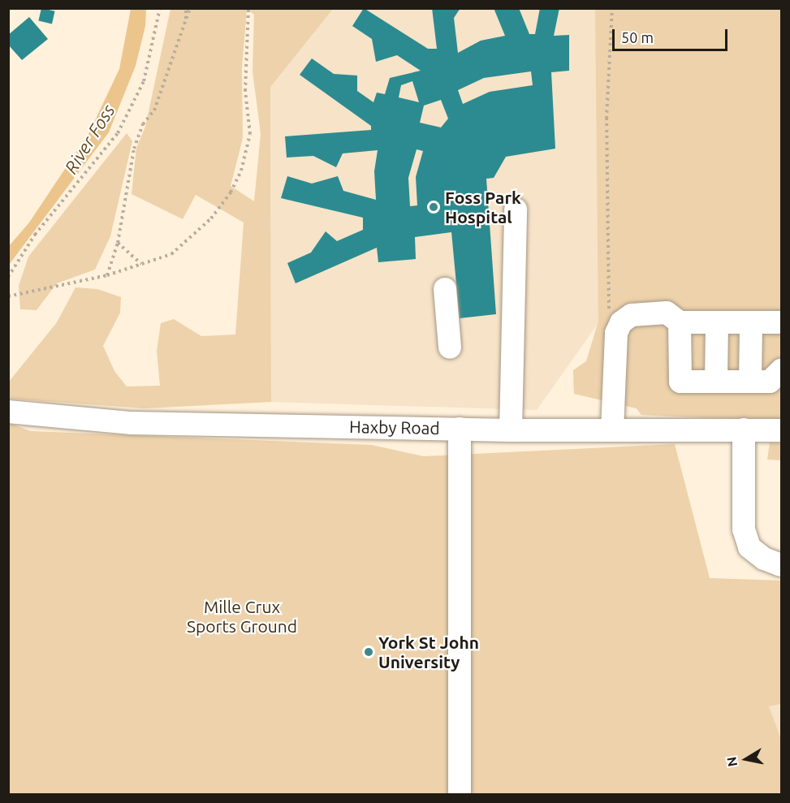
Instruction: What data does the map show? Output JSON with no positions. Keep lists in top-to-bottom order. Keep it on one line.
{"streets":{"street":["Haxby Road"]},"water":["River Foss"],"parks":["Mille Crux Sports Ground"],"places":["Foss Park Hospital","York St John University"],"scale_bar":"50 m","north":"left"}
